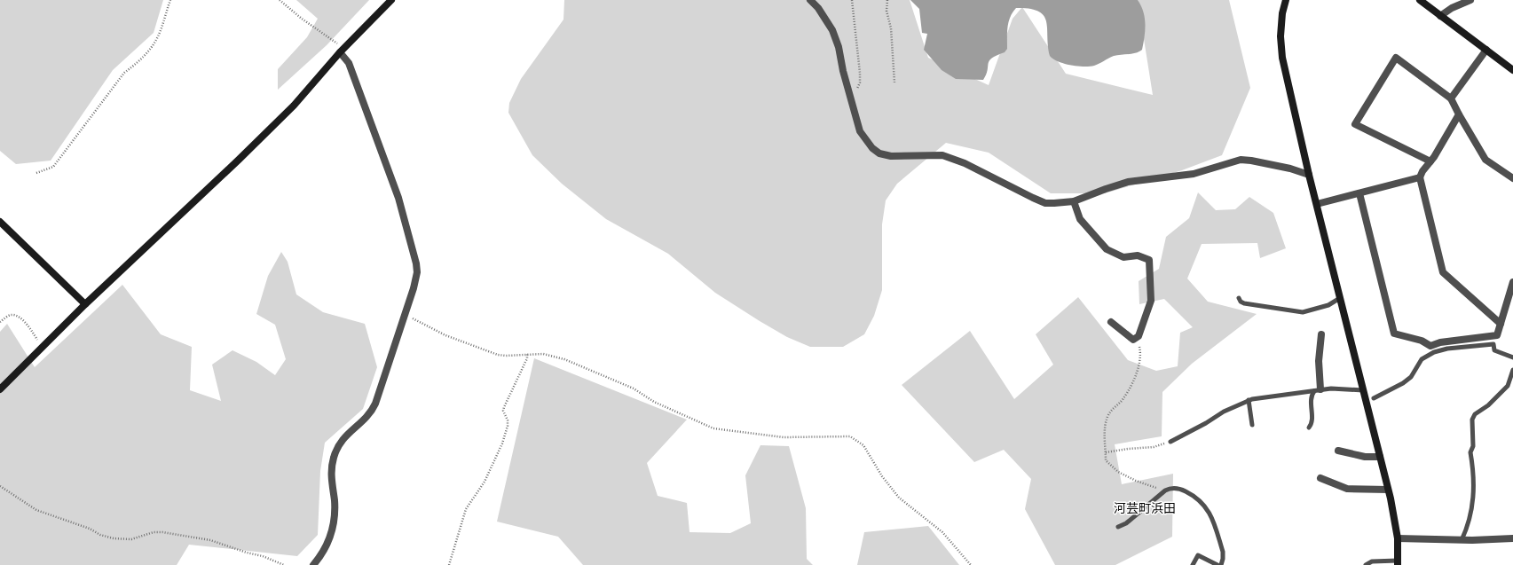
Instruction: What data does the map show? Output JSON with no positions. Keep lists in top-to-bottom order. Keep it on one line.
{"districts":["河芸町浜田"]}
